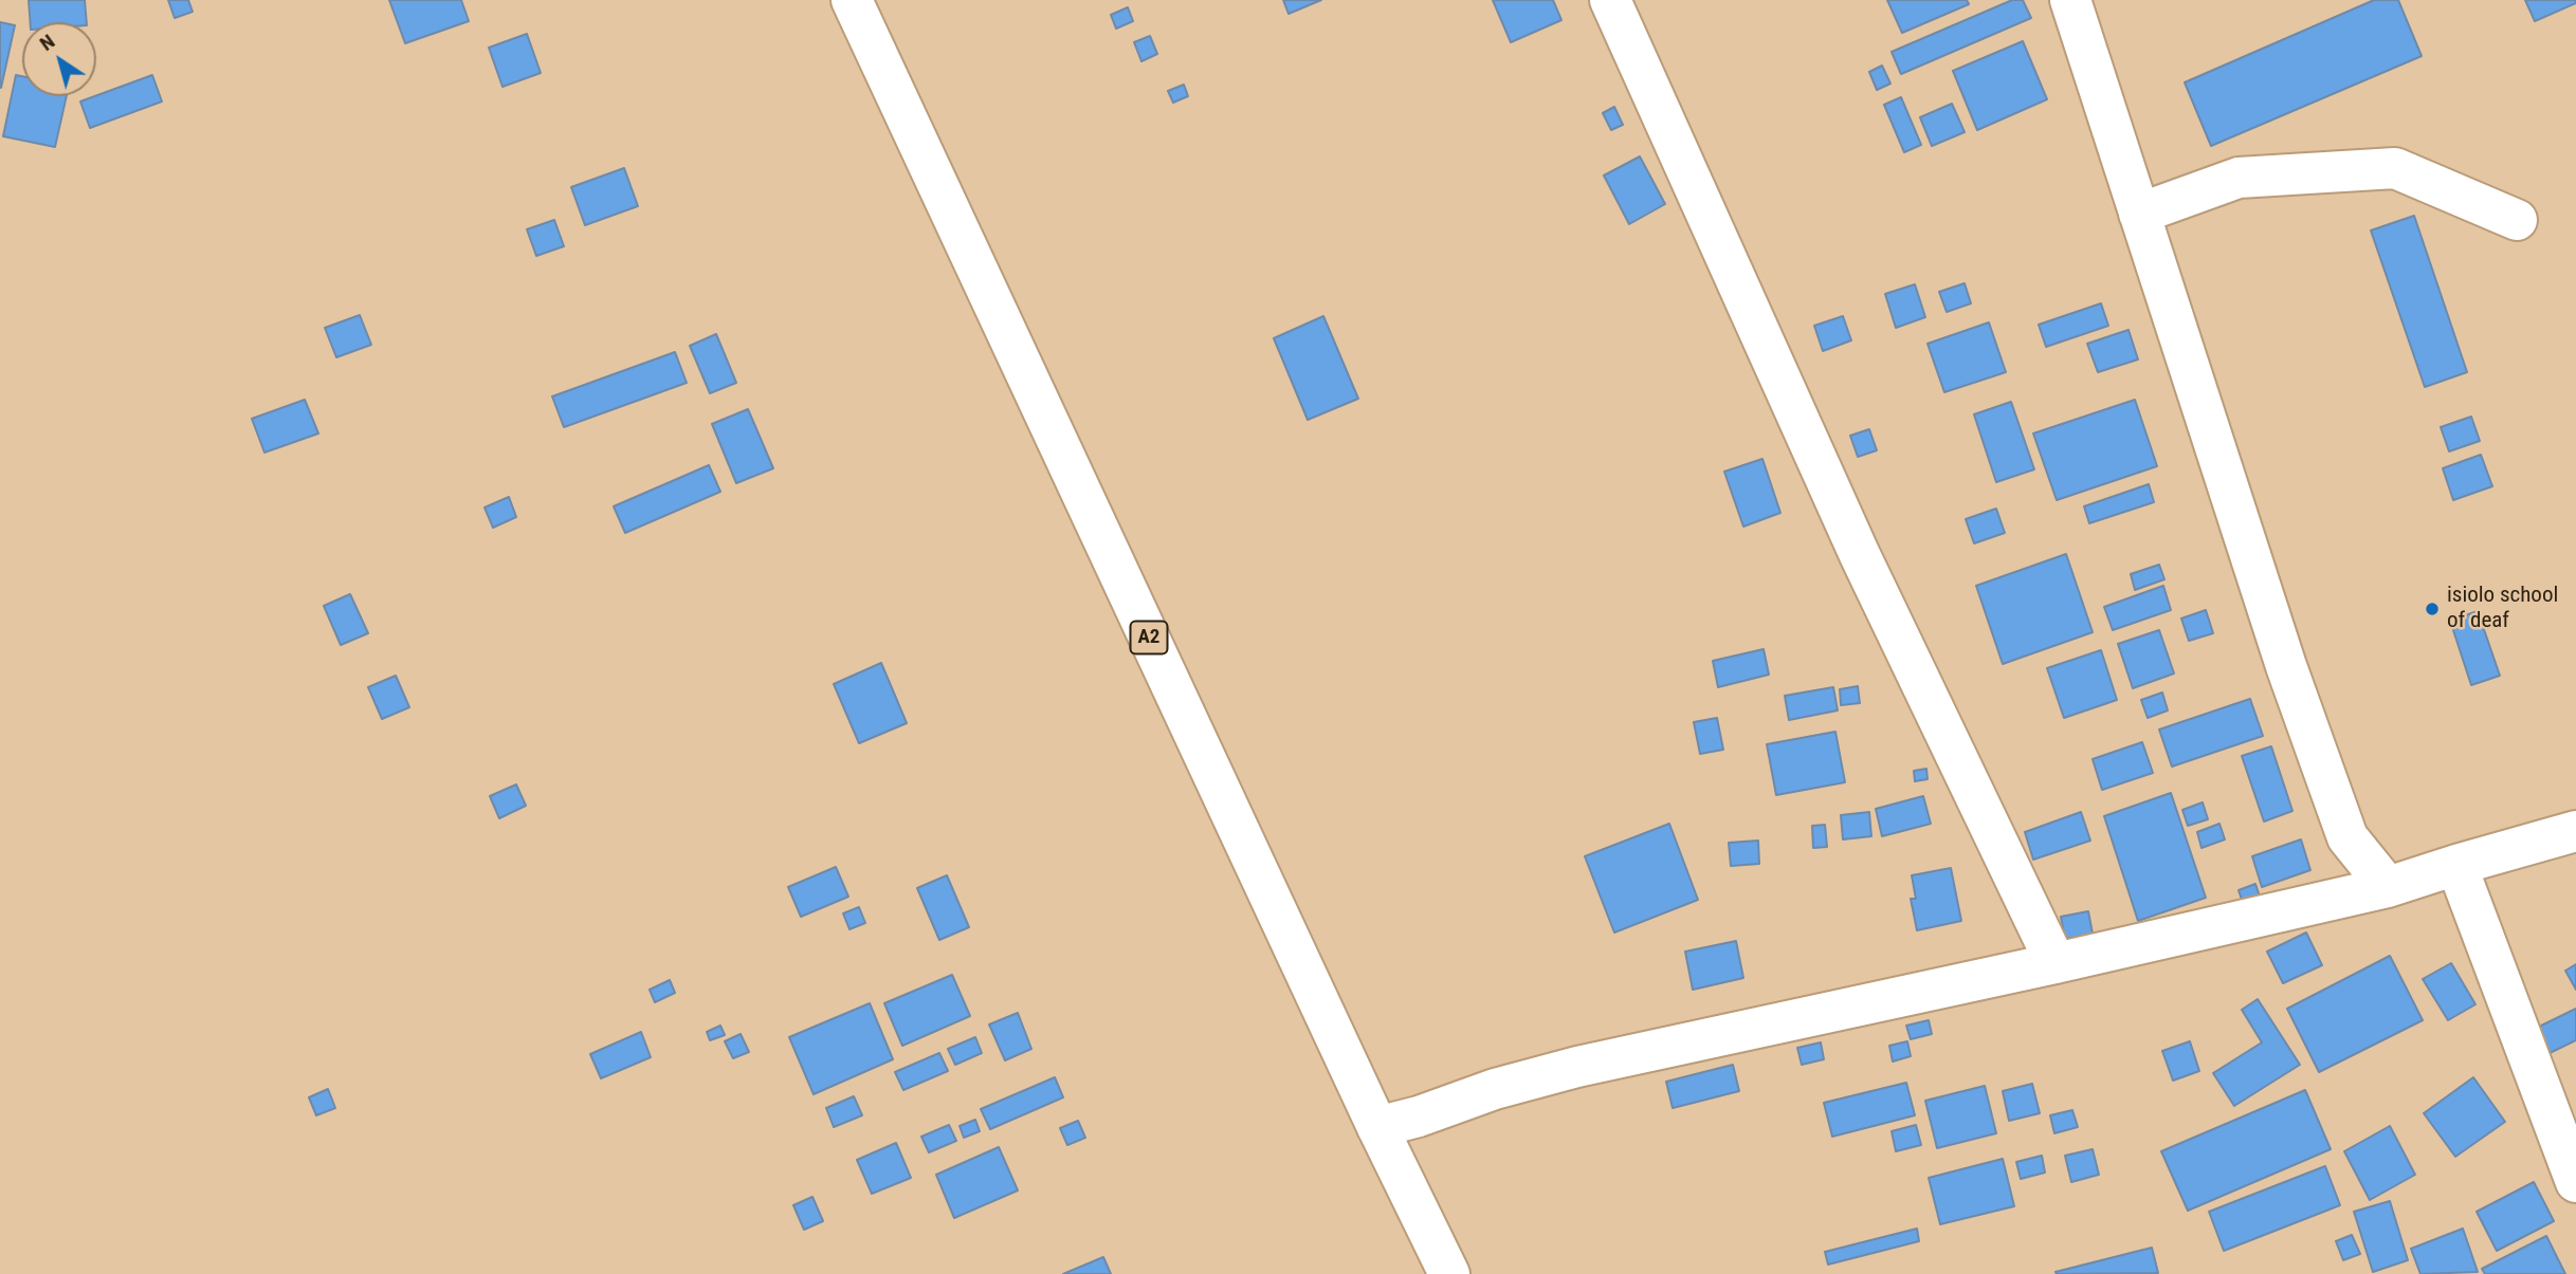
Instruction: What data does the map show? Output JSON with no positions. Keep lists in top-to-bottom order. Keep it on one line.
{"streets":{"main road":["A2"]},"places":["isiolo school of deaf"],"north":"top left"}
